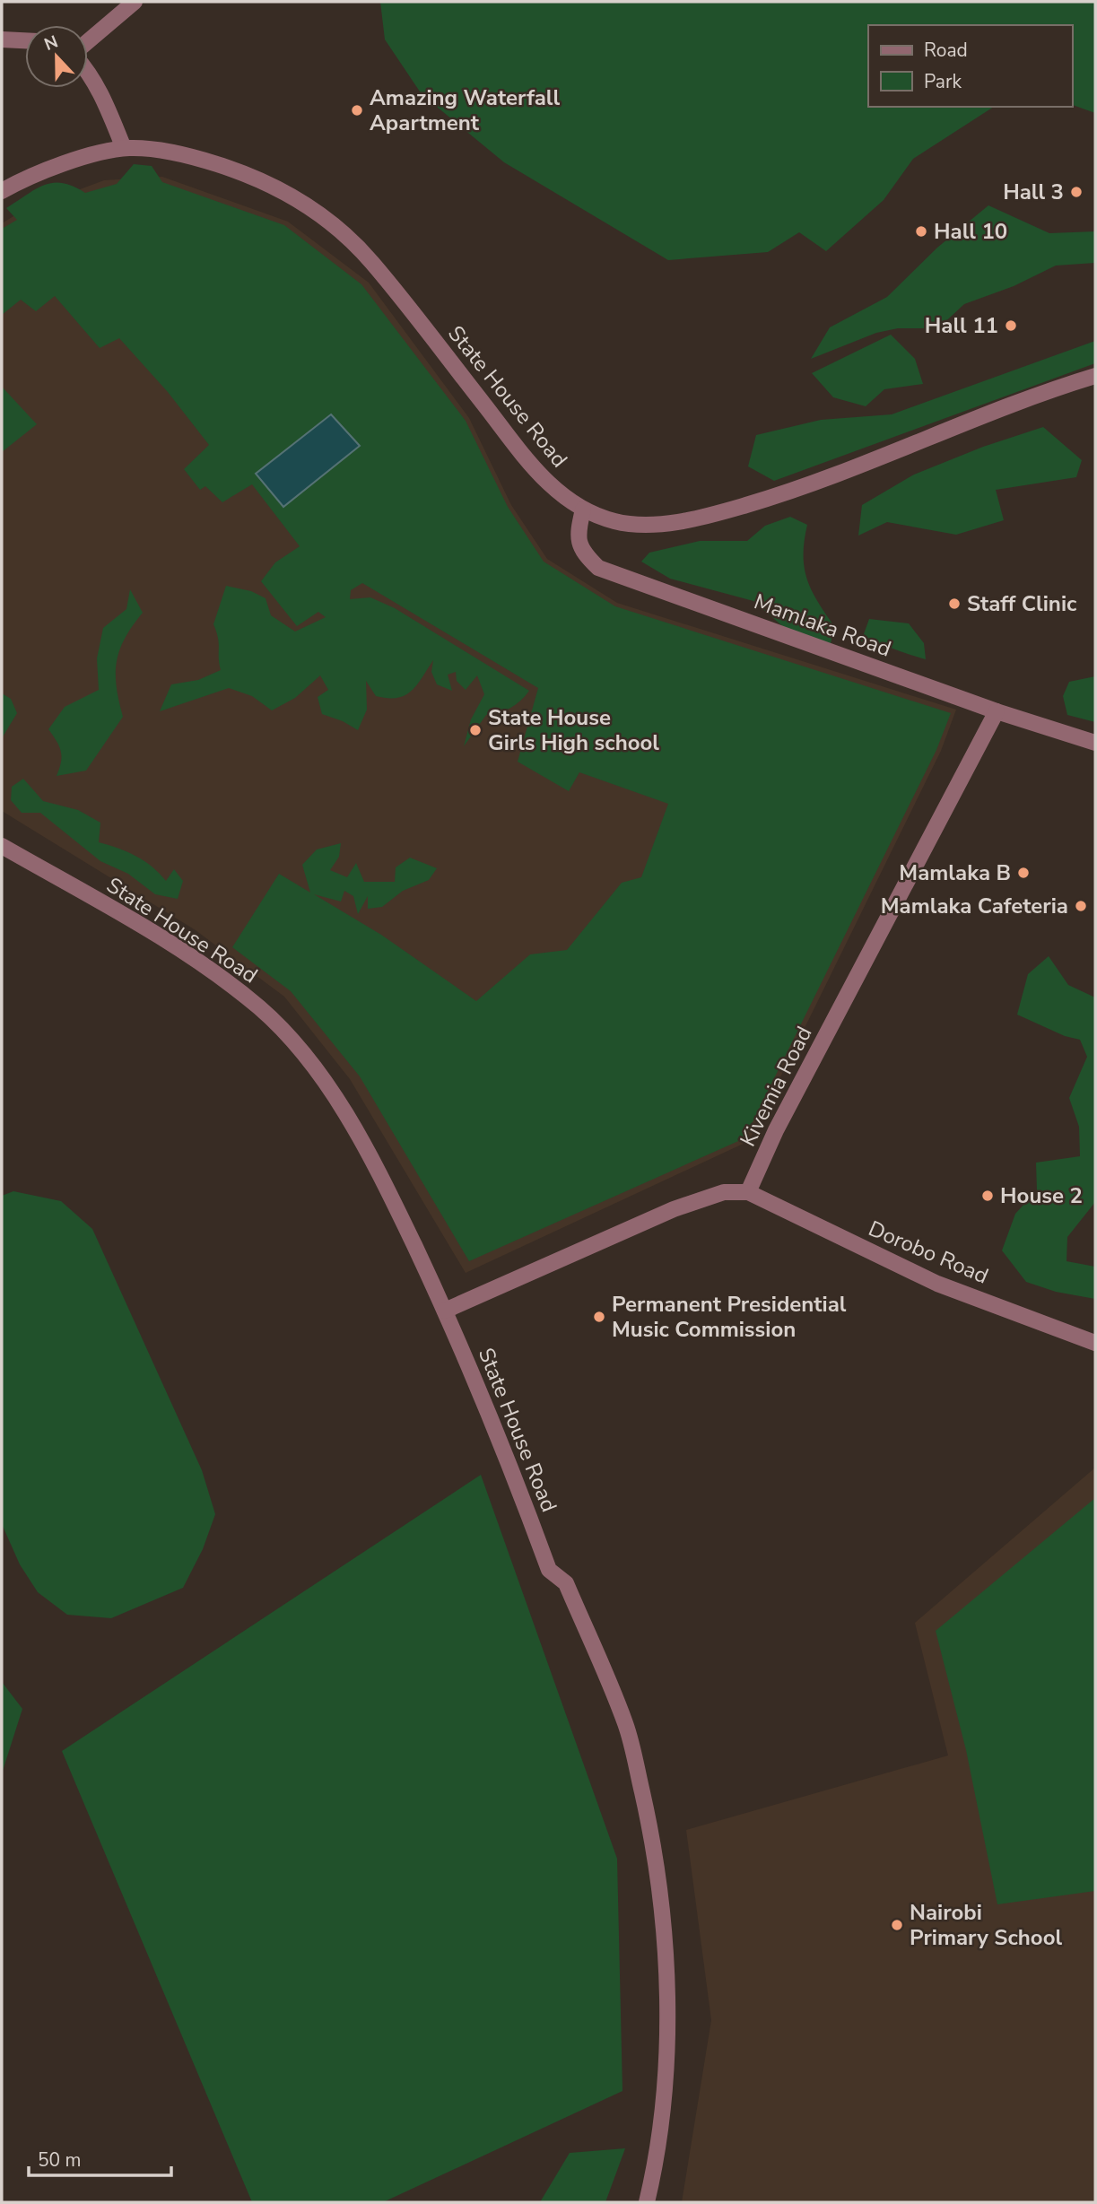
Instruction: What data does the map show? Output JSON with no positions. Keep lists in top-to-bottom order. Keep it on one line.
{"streets":{"street":["State House Road","Mamlaka Road","Kivemia Road","Dorobo Road"]},"crossings":[["State House Road","Mamlaka Road"],["Mamlaka Road","Kivemia Road"],["Kivemia Road","Dorobo Road"]],"places":["Amazing Waterfall Apartment","Hall 3","Hall 10","Hall 11","Staff Clinic","State House Girls High school","Mamlaka B","Mamlaka Cafeteria","House 2","Permanent Presidential Music Commission","Nairobi Primary School"],"legend":["Road","Park"],"scale_bar":"50 m","north":"top"}
